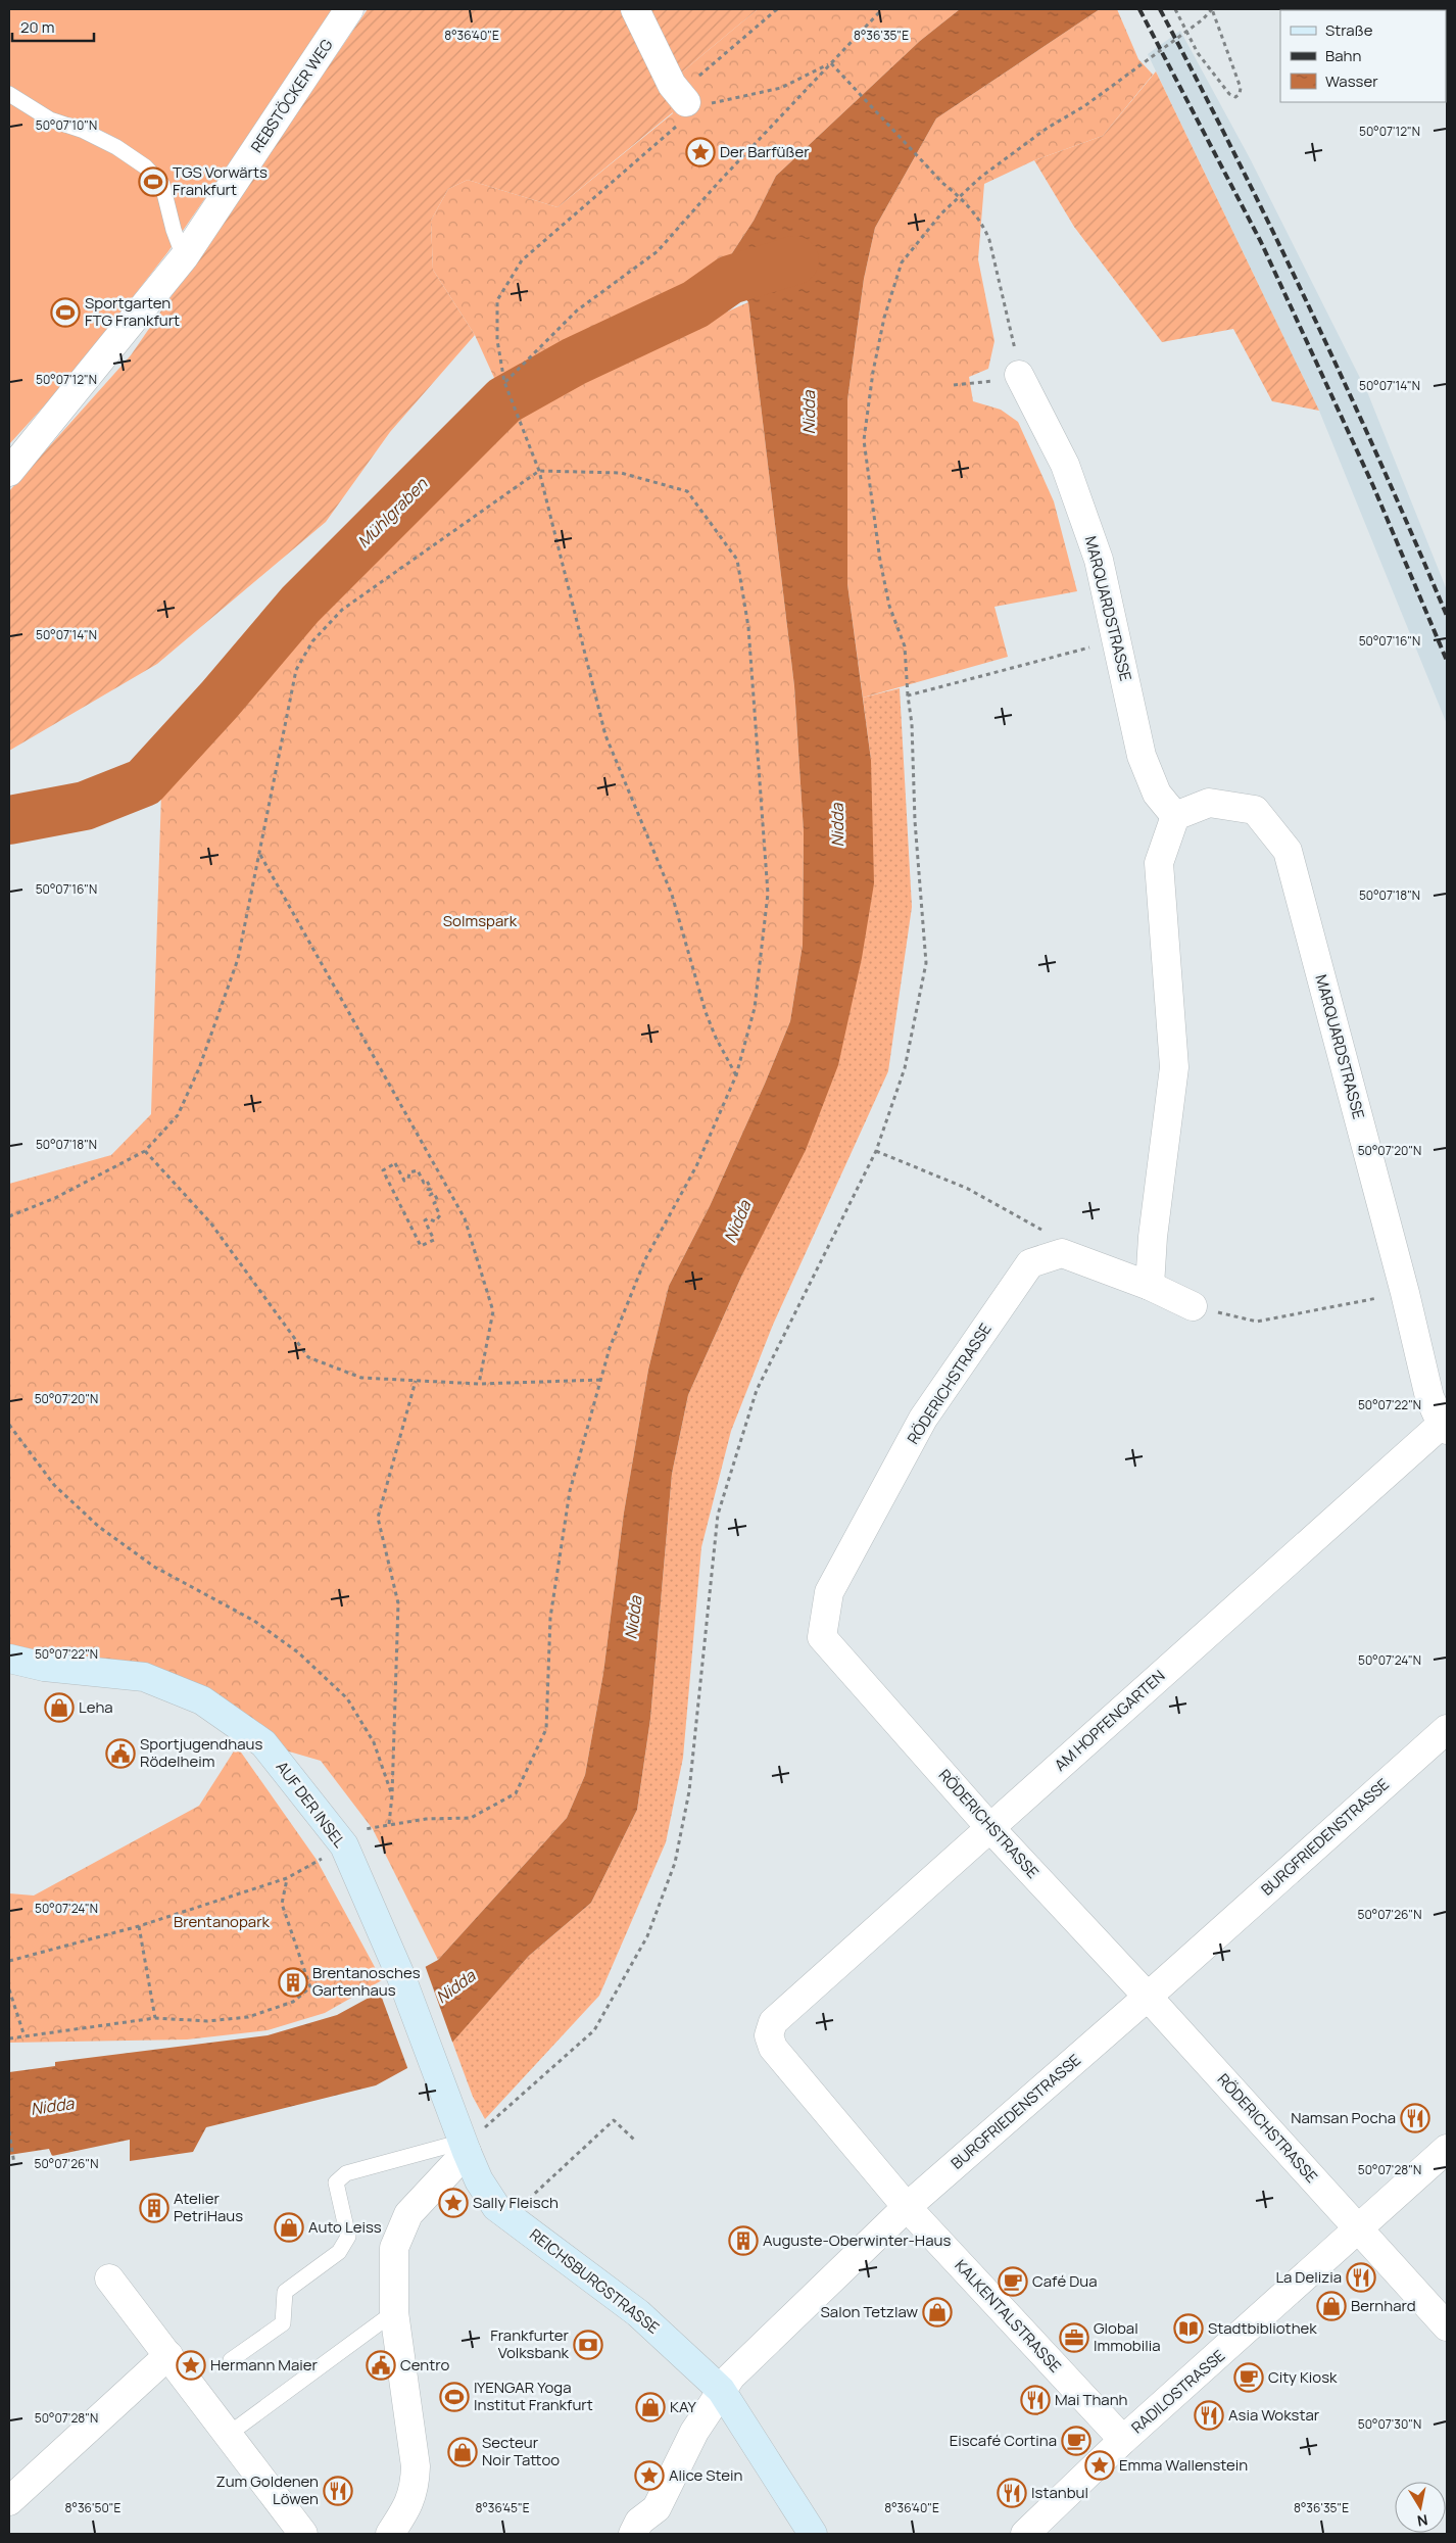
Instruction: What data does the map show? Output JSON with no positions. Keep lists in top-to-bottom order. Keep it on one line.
{"streets":{"main road":["AUF DER INSEL","REICHSBURGSTRASSE"],"street":["REBSTÖCKER WEG","MARQUARDSTRASSE","RÖDERICHSTRASSE","AM HOPFENGARTEN","BURGFRIEDENSTRASSE","KALKENTALSTRASSE","RADILOSTRASSE"]},"crossings":[["MARQUARDSTRASSE","AM HOPFENGARTEN"],["RÖDERICHSTRASSE","AM HOPFENGARTEN"],["RÖDERICHSTRASSE","BURGFRIEDENSTRASSE"],["RÖDERICHSTRASSE","RADILOSTRASSE"],["AM HOPFENGARTEN","KALKENTALSTRASSE"],["AUF DER INSEL","REICHSBURGSTRASSE"],["BURGFRIEDENSTRASSE","REICHSBURGSTRASSE"],["BURGFRIEDENSTRASSE","KALKENTALSTRASSE"],["KALKENTALSTRASSE","RADILOSTRASSE"]],"water":["Nidda","Mühlgraben"],"parks":["Solmspark","Brentanopark"],"places":{"place":["Der Barfüßer","Sally Fleisch","Hermann Maier","Emma Wallenstein","Alice Stein"],"sports":["TGS Vorwärts Frankfurt","Sportgarten FTG Frankfurt","IYENGAR Yoga Institut Frankfurt"],"shop":["Leha","Auto Leiss","Bernhard","Salon Tetzlaw","KAY","Secteur Noir Tattoo"],"public building":["Sportjugendhaus Rödelheim","Centro"],"building":["Brentanosches Gartenhaus","Atelier PetriHaus","Auguste-Oberwinter-Haus"],"restaurant":["Namsan Pocha","La Delizia","Mai Thanh","Asia Wokstar","Zum Goldenen Löwen","Istanbul"],"cafe":["Café Dua","City Kiosk","Eiscafé Cortina"],"library":["Stadtbibliothek"],"office":["Global Immobilia"],"bank":["Frankfurter Volksbank"]},"legend":["Straße","Bahn","Wasser"],"scale_bar":"20 m","north":"bottom","coordinates":["8°36'40\"E","8°36'35\"E","50°07'10\"N","50°07'12\"N","50°07'14\"N","50°07'16\"N","50°07'18\"N","50°07'20\"N","50°07'22\"N","50°07'24\"N","50°07'26\"N","50°07'28\"N","50°07'30\"N","8°36'50\"E","8°36'45\"E"]}
